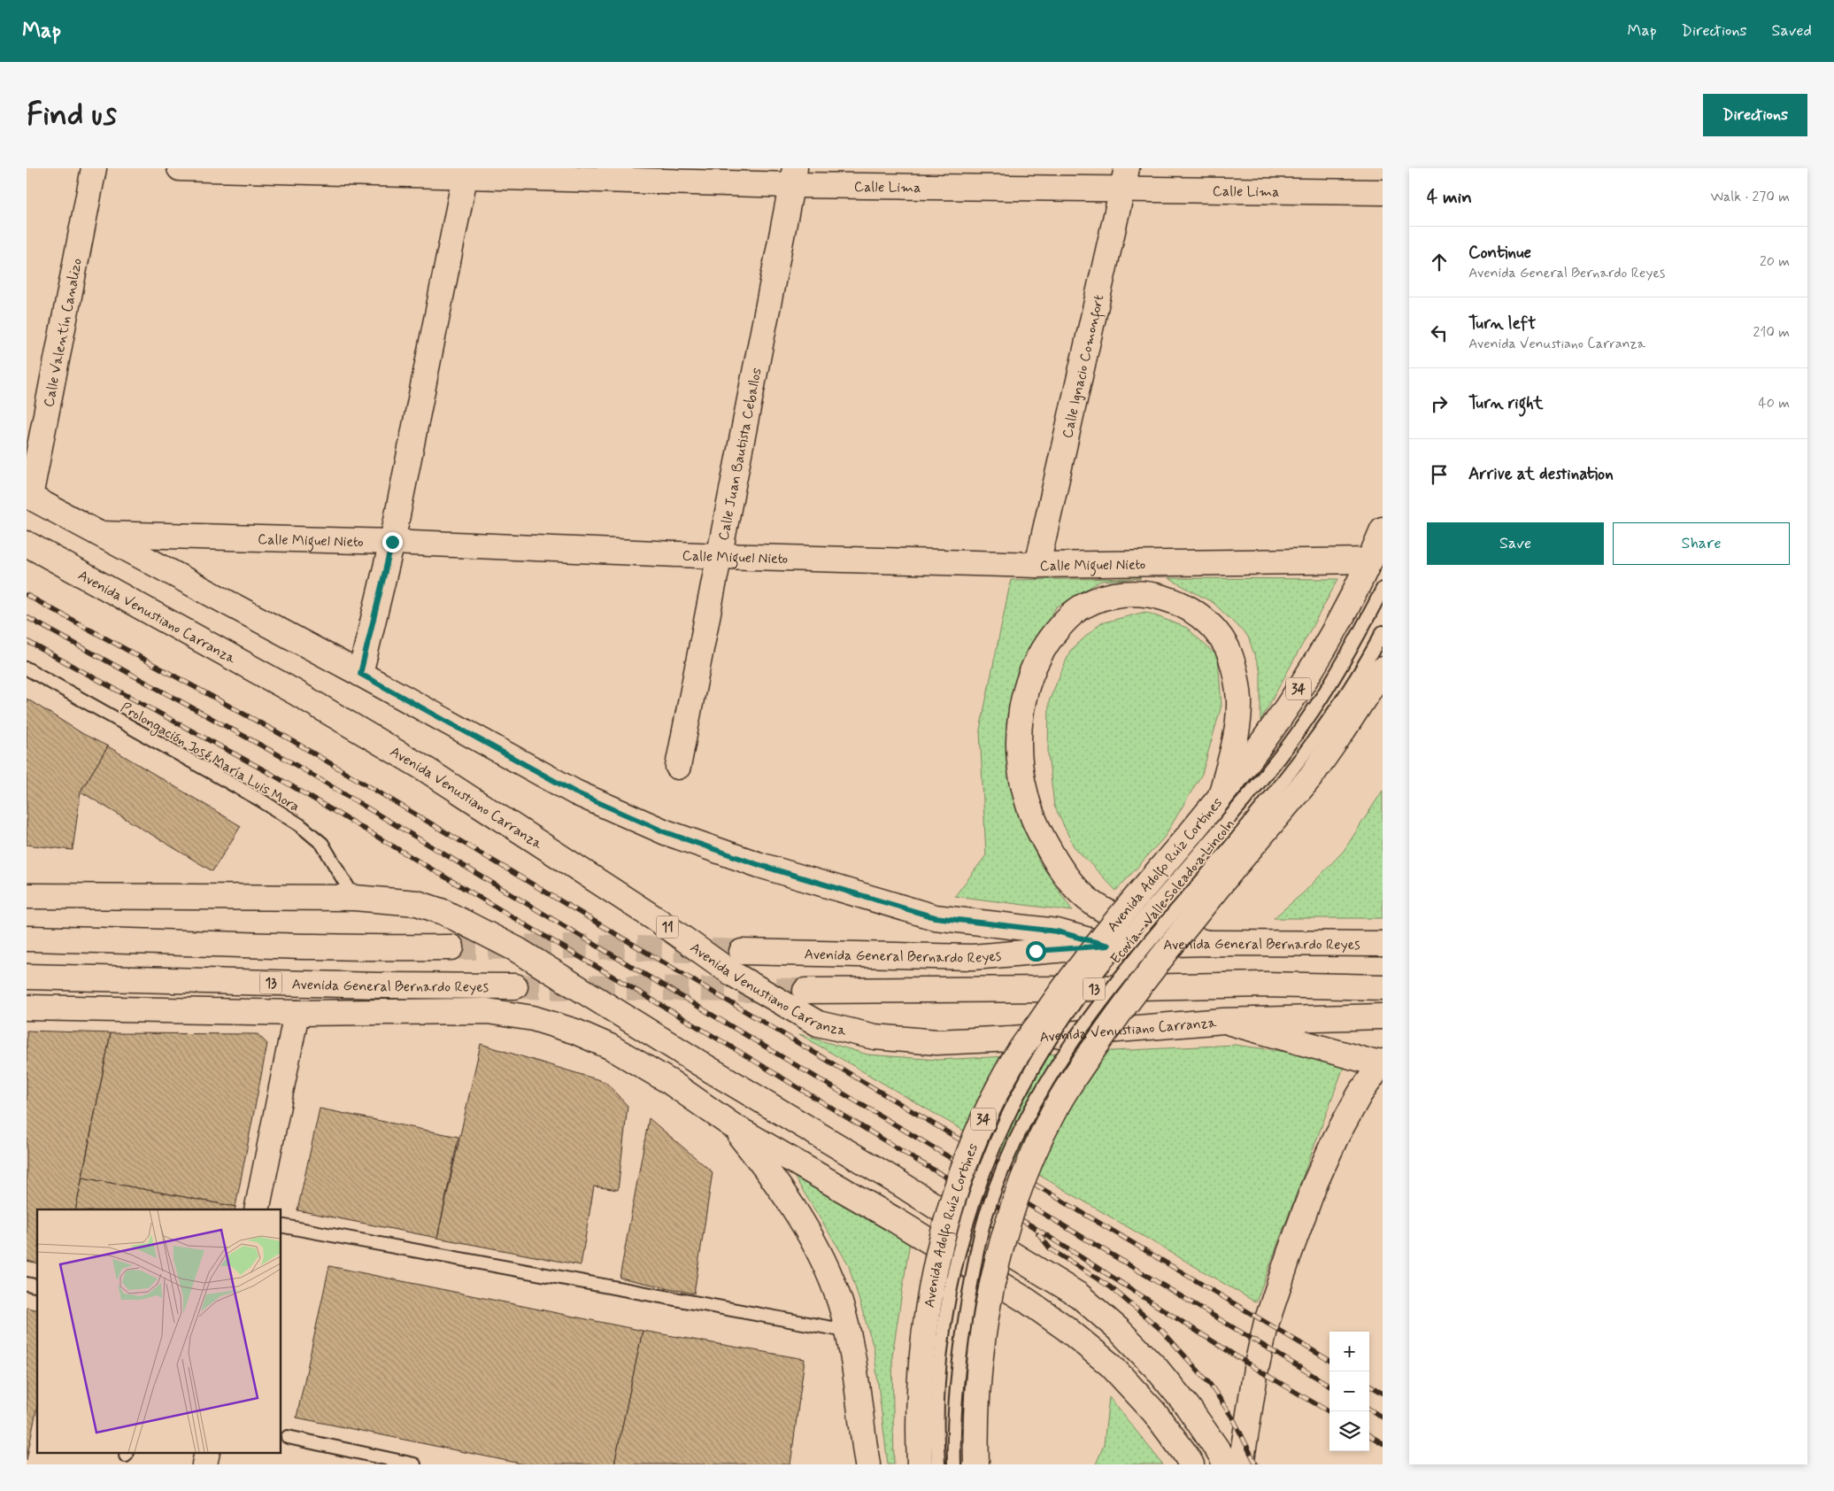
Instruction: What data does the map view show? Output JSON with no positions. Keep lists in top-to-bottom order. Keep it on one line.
{"streets":{"main road":["Calle Lima","Calle Valentín Canalizo","Calle Ignacio Comonfort","Calle Juan Bautista Ceballos","Calle Miguel Nieto","Avenida Venustiano Carranza","34","Avenida Adolfo Ruíz Cortines","11","Avenida General Bernardo Reyes","13"],"lane":["Prolongación José María Luis Mora","Ecovía - Valle Soleado a Lincoln"]},"crossings":[["Calle Lima","Calle Ignacio Comonfort"],["Calle Lima","Calle Juan Bautista Ceballos"],["Calle Ignacio Comonfort","Calle Miguel Nieto"],["Calle Juan Bautista Ceballos","Calle Miguel Nieto"],["Calle Miguel Nieto","Avenida Adolfo Ruíz Cortines"]],"page":{"header":"Map","nav":["Map","Directions","Saved"],"buttons":["Directions",["Save","Share"]],"title":"Find us","heading":["4 min","Walk · 270 m"],"list":[["Continue","Avenida General Bernardo Reyes","20 m"],["Turn left","Avenida Venustiano Carranza","210 m"],["Turn right","40 m"],"Arrive at destination"],"map_buttons":["+","−"]}}
